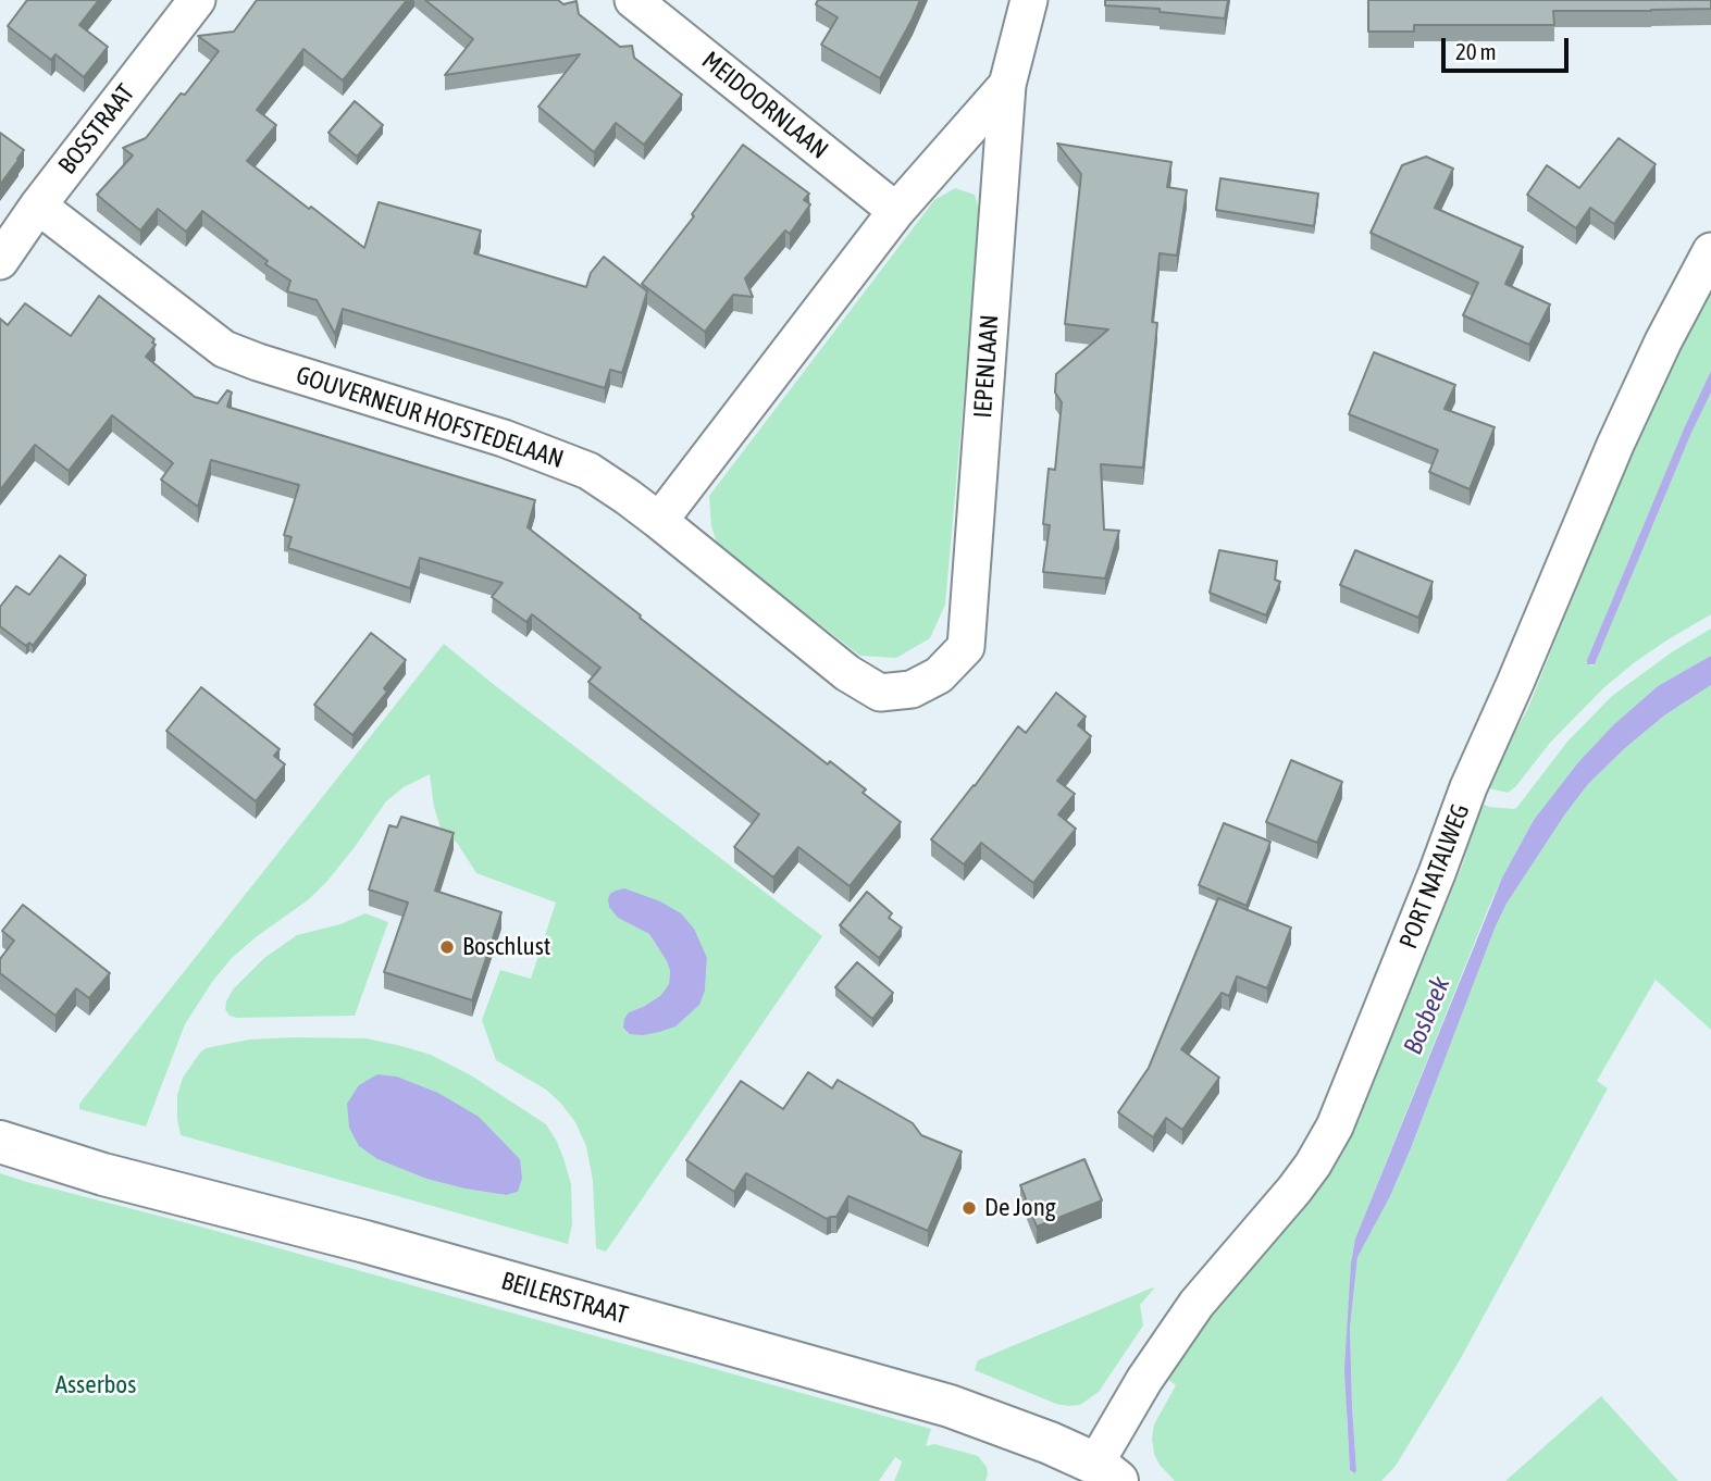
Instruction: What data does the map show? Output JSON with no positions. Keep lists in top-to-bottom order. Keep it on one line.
{"streets":{"street":["MEIDOORNLAAN","BOSSTRAAT","IEPENLAAN","GOUVERNEUR HOFSTEDELAAN","PORT NATALWEG","BEILERSTRAAT"]},"crossings":[["MEIDOORNLAAN","IEPENLAAN"],["BOSSTRAAT","GOUVERNEUR HOFSTEDELAAN"],["IEPENLAAN","GOUVERNEUR HOFSTEDELAAN"],["PORT NATALWEG","BEILERSTRAAT"]],"water":["Bosbeek"],"parks":["Asserbos"],"places":["Boschlust","De Jong"],"scale_bar":"20 m"}
